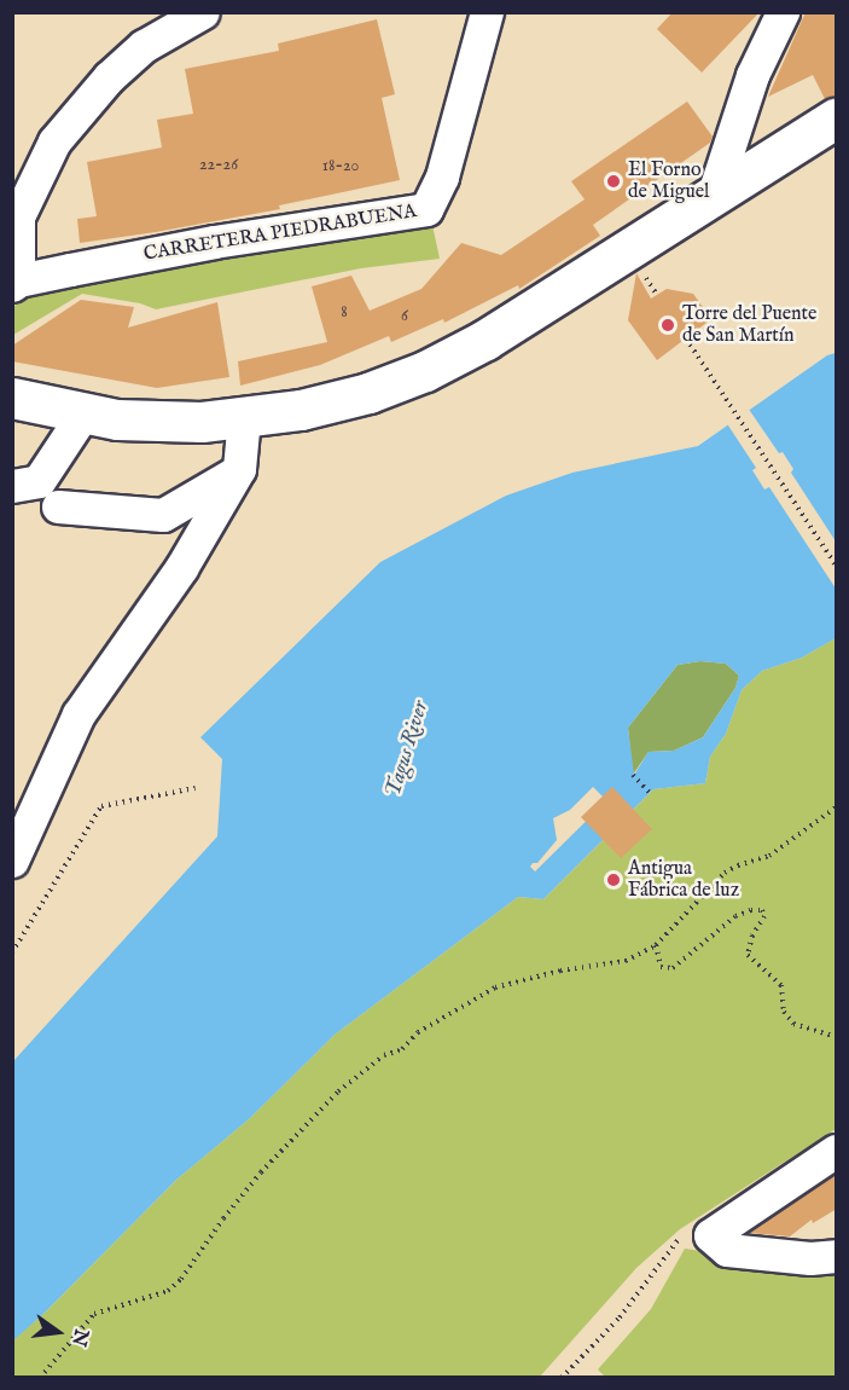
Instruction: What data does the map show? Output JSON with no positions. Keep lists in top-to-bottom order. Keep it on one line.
{"streets":{"street":["CARRETERA PIEDRABUENA"]},"water":["Tagus River"],"places":["El Forno de Miguel","Torre del Puente de San Martín","Antigua Fábrica de luz"],"house_numbers":["22-26","18-20","8","6"],"north":"right"}
